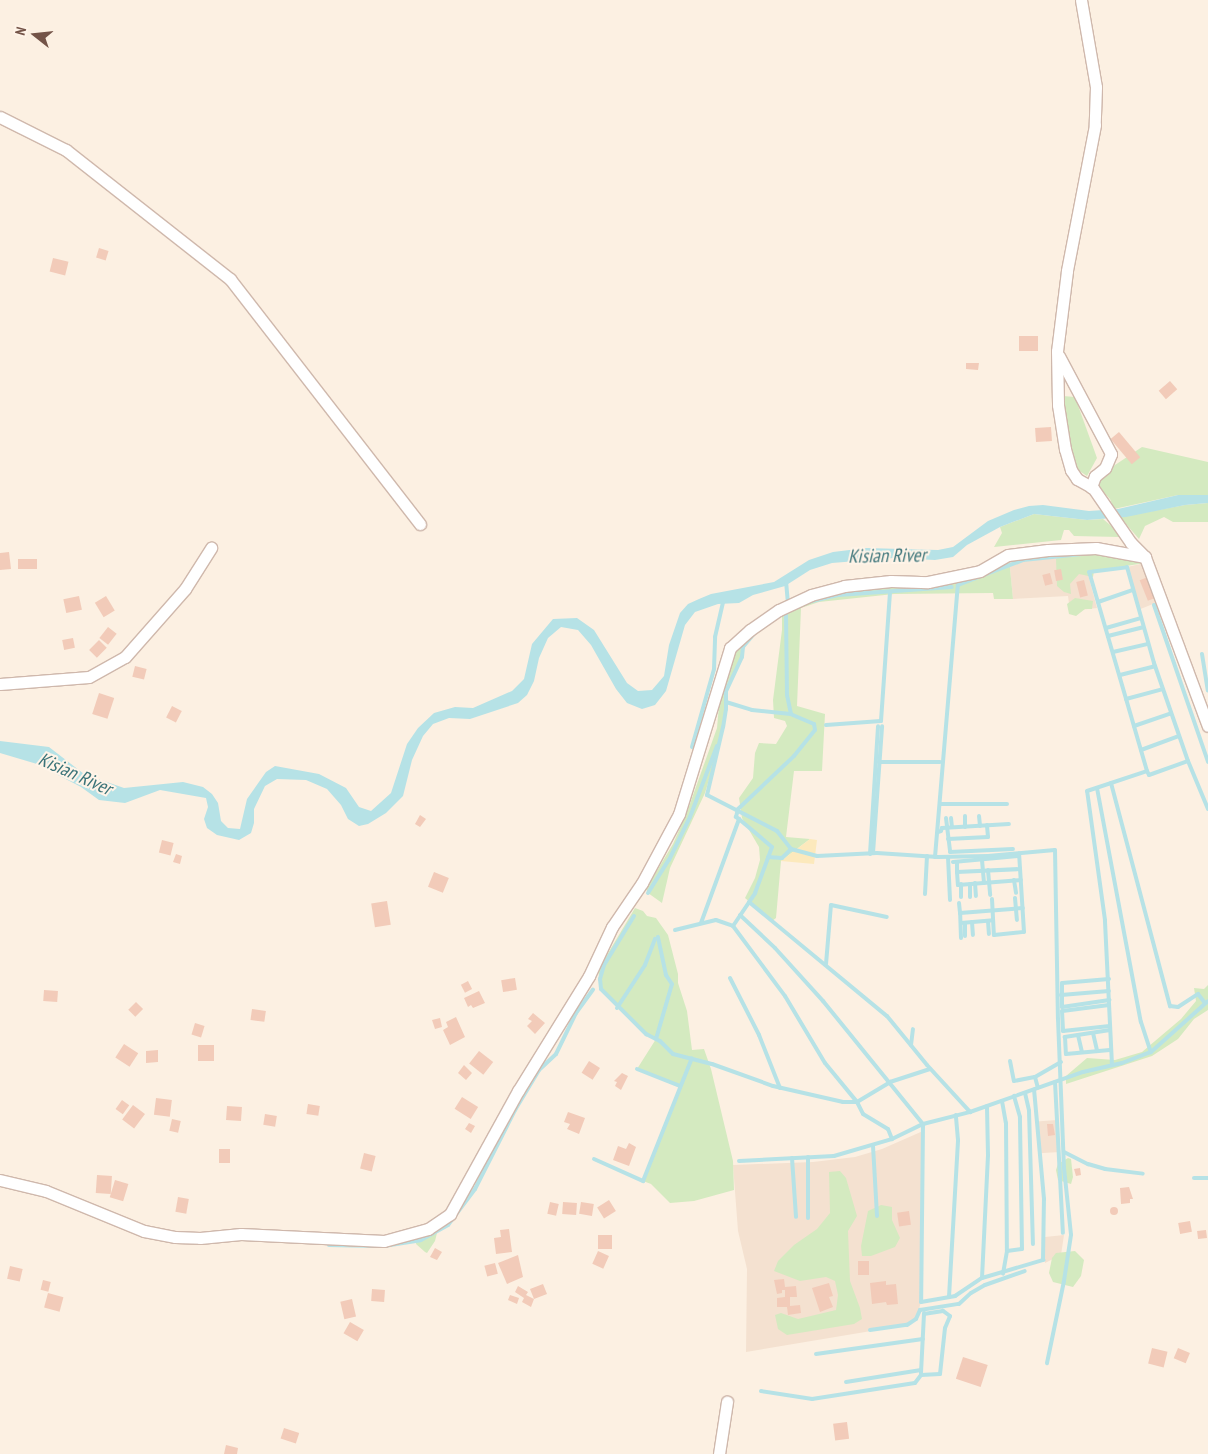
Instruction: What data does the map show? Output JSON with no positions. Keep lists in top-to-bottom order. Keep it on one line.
{"water":["Kisian River"],"north":"left"}
